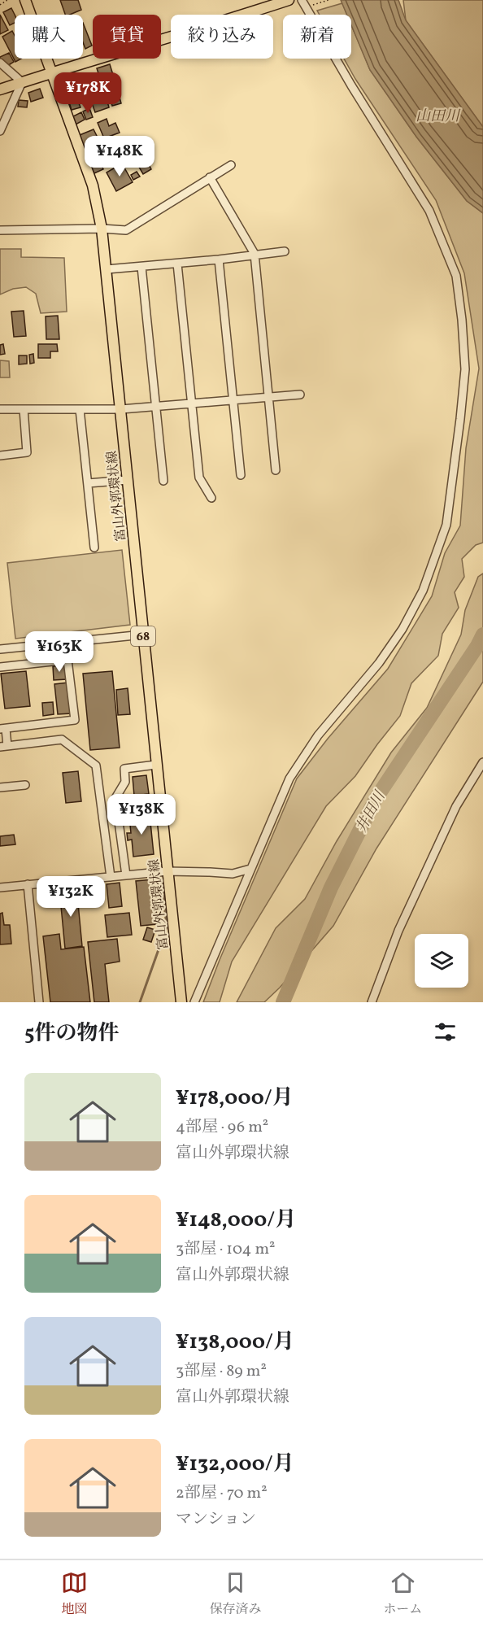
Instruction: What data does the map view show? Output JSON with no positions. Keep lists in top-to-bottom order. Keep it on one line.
{"streets":{"main road":["富山外郭環状線","68"]},"water":["山田川","井田川"],"page":{"chip":["購入","賃貸","絞り込み","新着"],"price":["¥178K","¥148K","¥163K","¥138K","¥132K"],"heading":"5件の物件","list":[{"name":"¥178,000/月","note":"4部屋 · 96 m² · 富山外郭環状線"},{"name":"¥148,000/月","note":"3部屋 · 104 m² · 富山外郭環状線"},{"name":"¥138,000/月","note":"3部屋 · 89 m² · 富山外郭環状線"},{"name":"¥132,000/月","note":"2部屋 · 70 m² · マンション"}],"tabs":["地図","保存済み","ホーム"]}}
